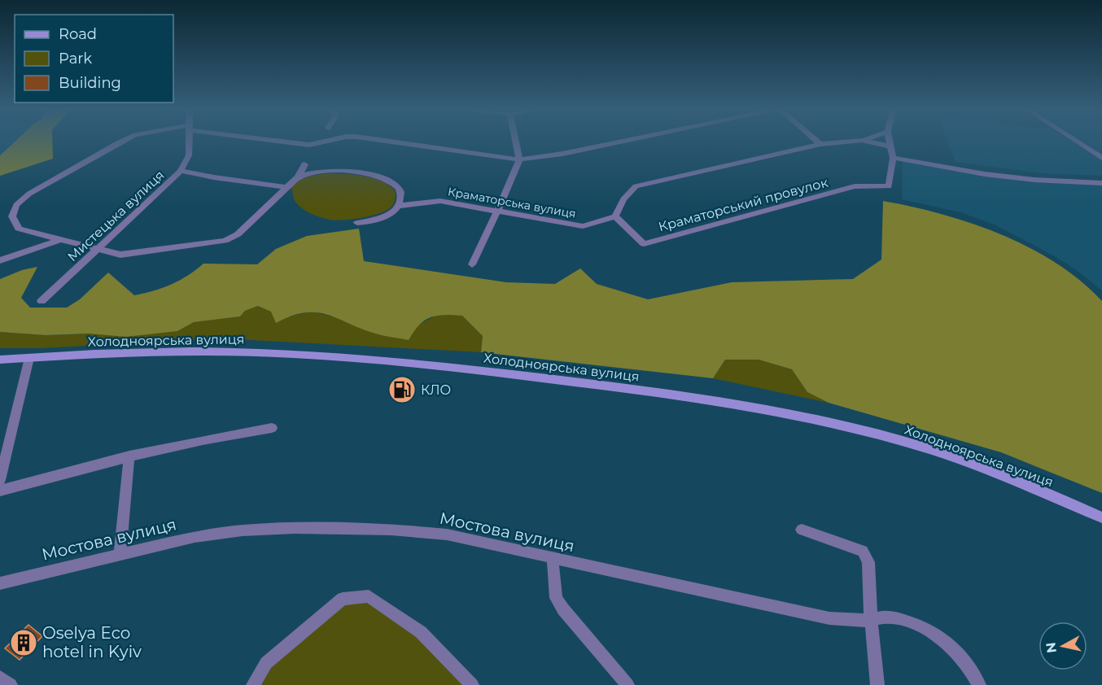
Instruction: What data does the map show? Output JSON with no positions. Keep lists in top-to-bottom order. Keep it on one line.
{"streets":{"main road":["Холодноярська вулиця"],"street":["Краматорська вулиця","Краматорський провулок","Мистецька вулиця","Мостова вулиця"]},"crossings":[["Краматорська вулиця","Краматорський провулок"]],"places":{"fuel station":["КЛО"],"building":["Oselya Eco hotel in Kyiv"]},"legend":["Road","Park","Building"],"north":"left"}
